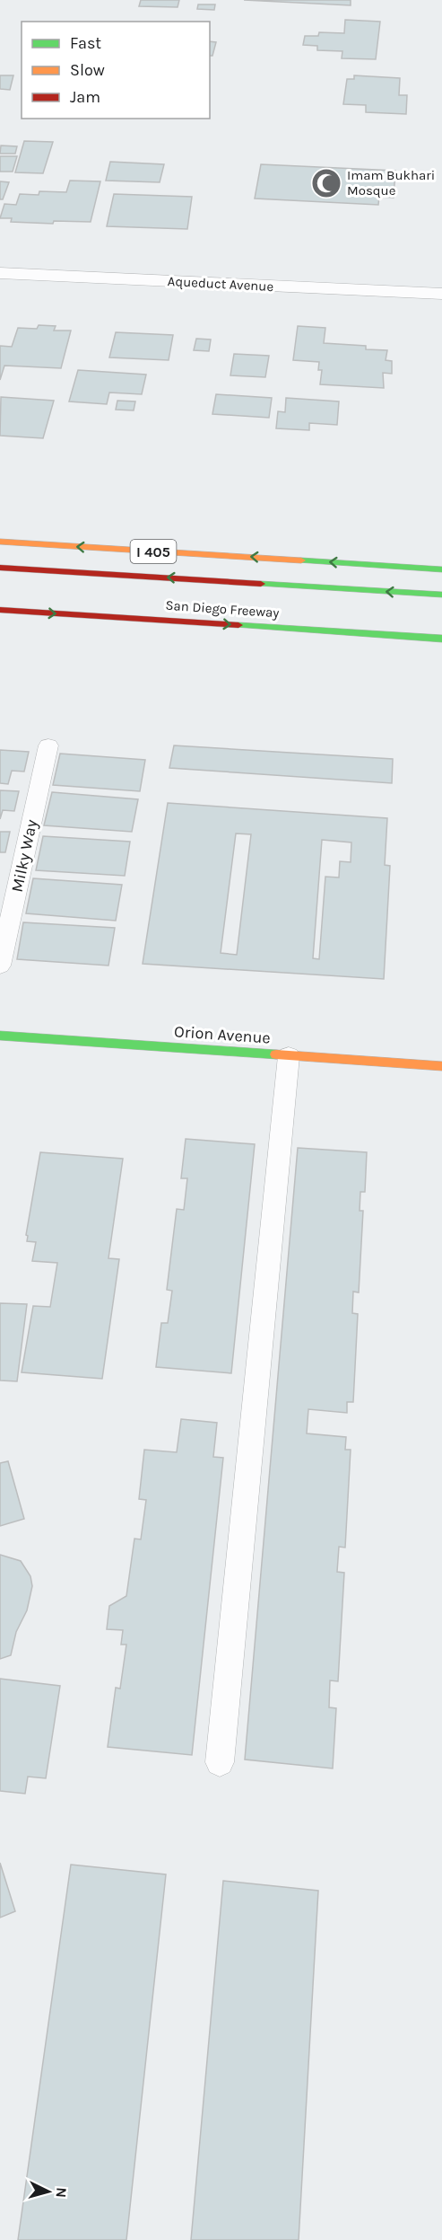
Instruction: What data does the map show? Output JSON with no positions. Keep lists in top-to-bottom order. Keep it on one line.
{"streets":{"main road":["I 405","San Diego Freeway","Orion Avenue"],"street":["Aqueduct Avenue"],"lane":["Milky Way"]},"places":{"mosque":["Imam Bukhari Mosque"]},"legend":["Fast","Slow","Jam"],"north":"right"}
